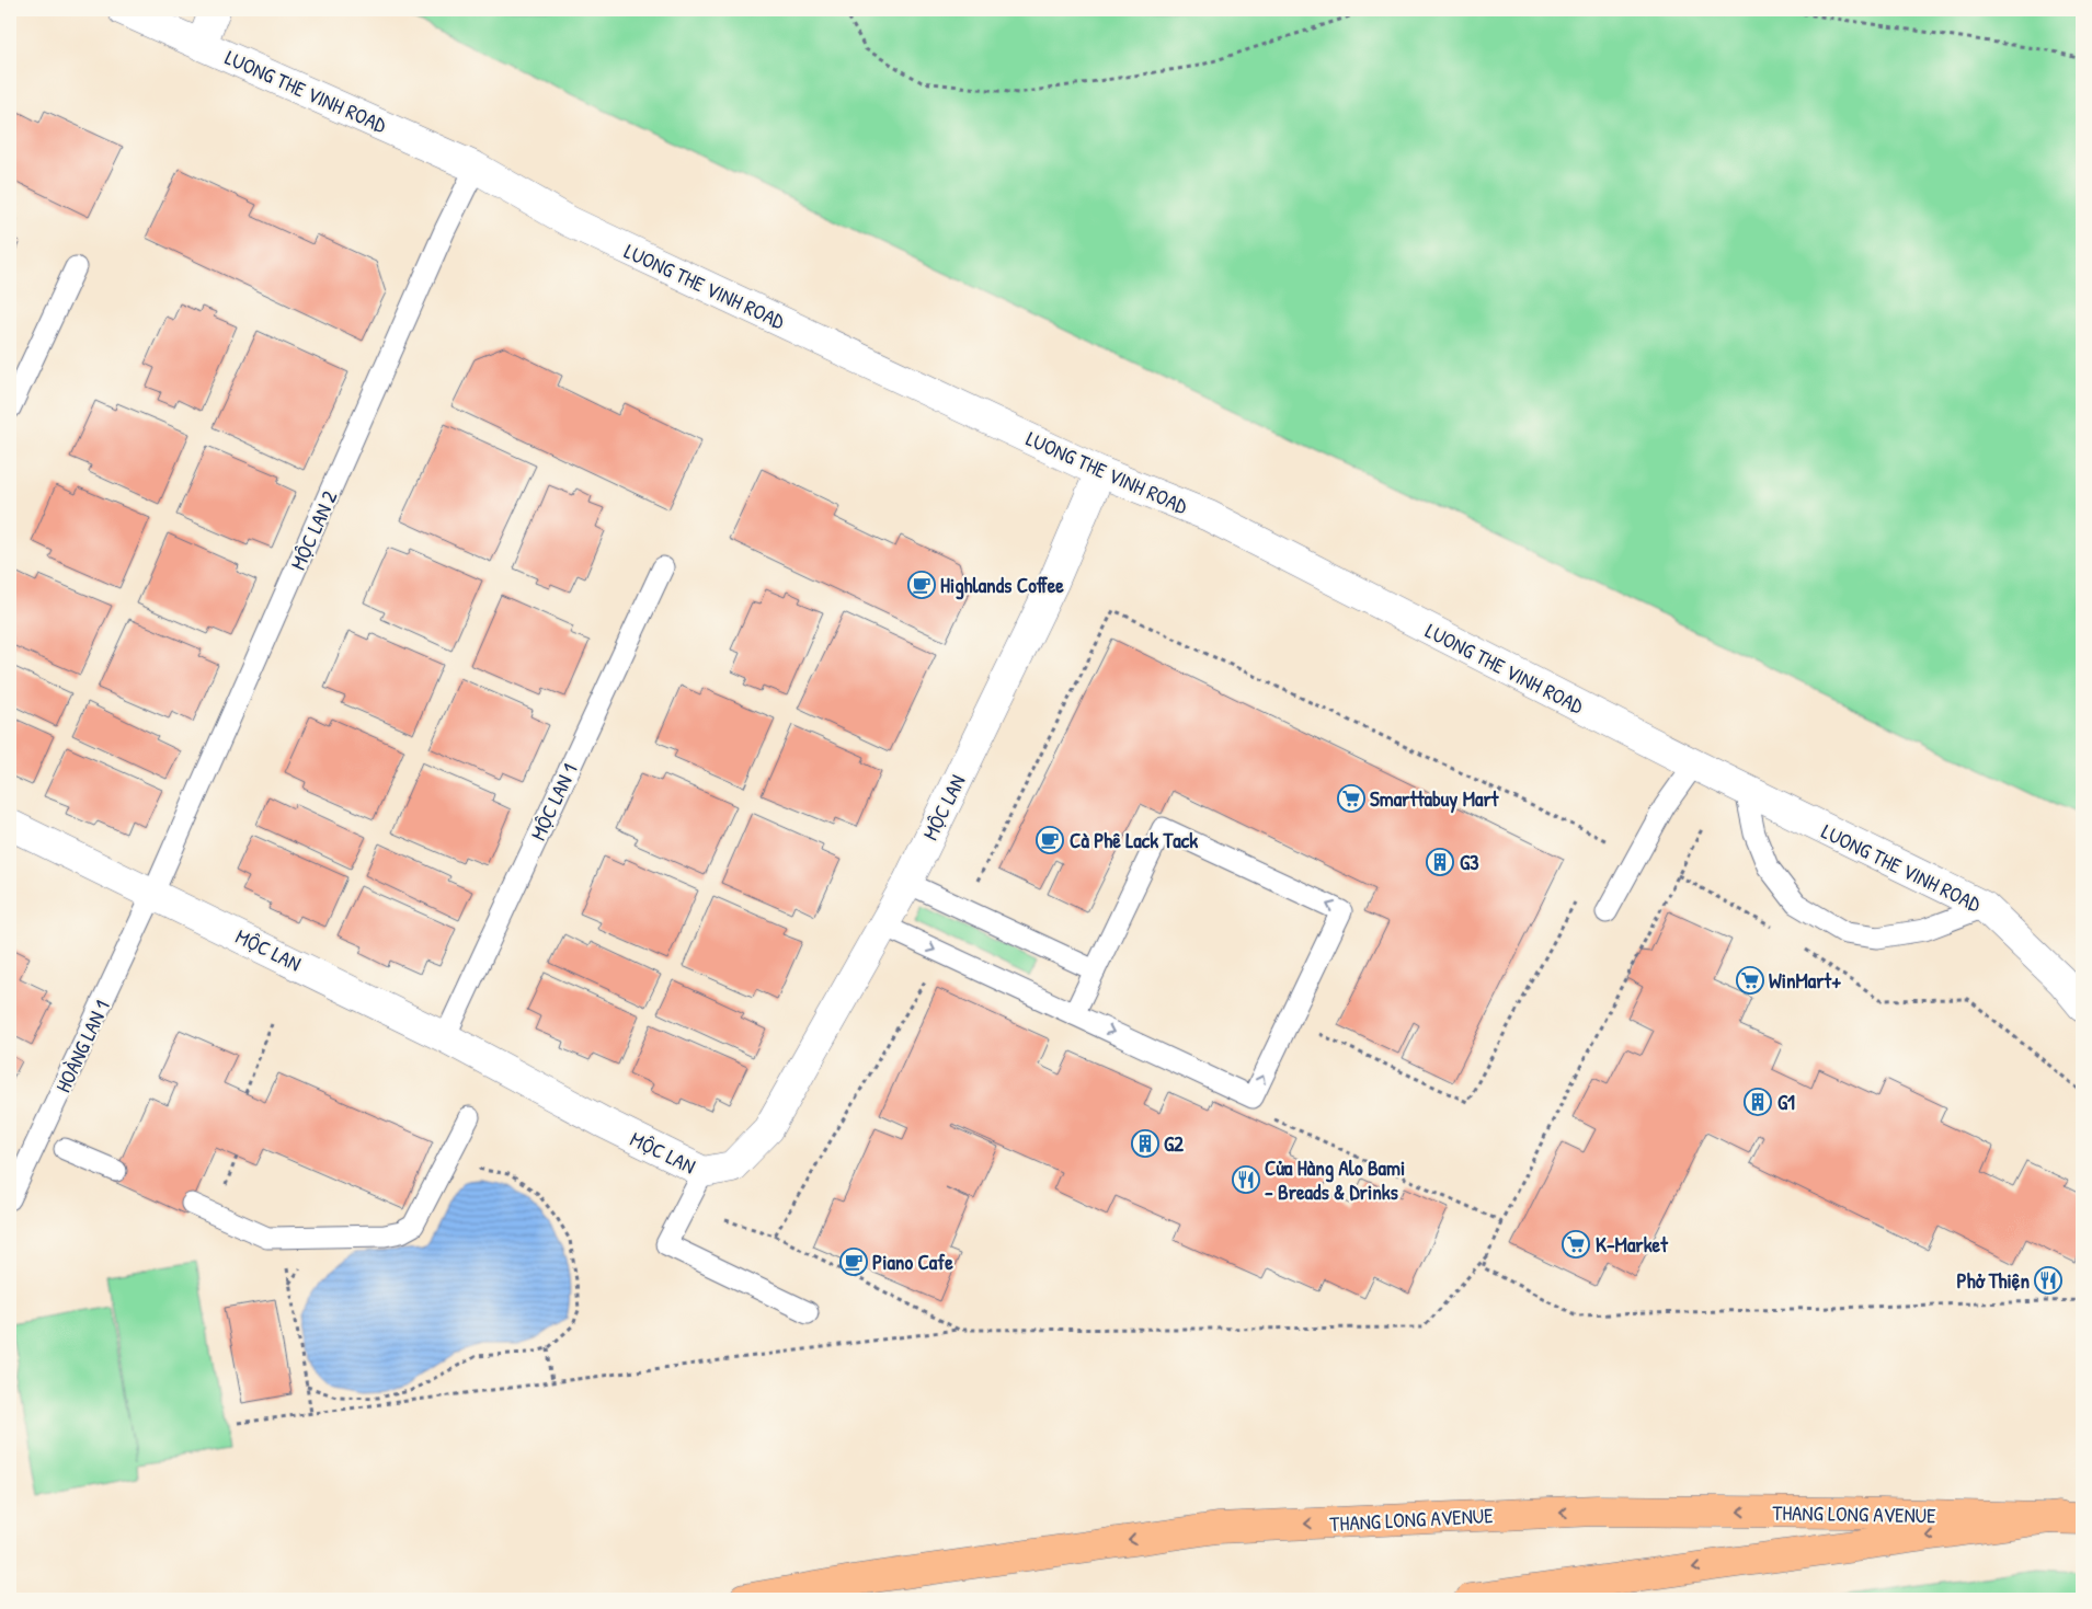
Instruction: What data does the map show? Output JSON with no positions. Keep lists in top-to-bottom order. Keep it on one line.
{"streets":{"main road":["THANG LONG AVENUE"],"street":["LUONG THE VINH ROAD","MỘC LAN"],"lane":["MỘC LAN 2","MỘC LAN 1","HOÀNG LAN 1"]},"crossings":[["LUONG THE VINH ROAD","MỘC LAN 2"],["LUONG THE VINH ROAD","MỘC LAN"],["MỘC LAN 2","MỘC LAN"],["MỘC LAN 2","HOÀNG LAN 1"],["MỘC LAN 1","MỘC LAN"],["MỘC LAN","HOÀNG LAN 1"]],"places":{"cafe":["Highlands Coffee","Cà Phê Lack Tack","Piano Cafe"],"supermarket":["Smarttabuy Mart","WinMart+","K-Market"],"building":["G3","G1","G2"],"restaurant":["Cửa Hàng Alo Bami - Breads & Drinks","Phở Thiện"]}}
